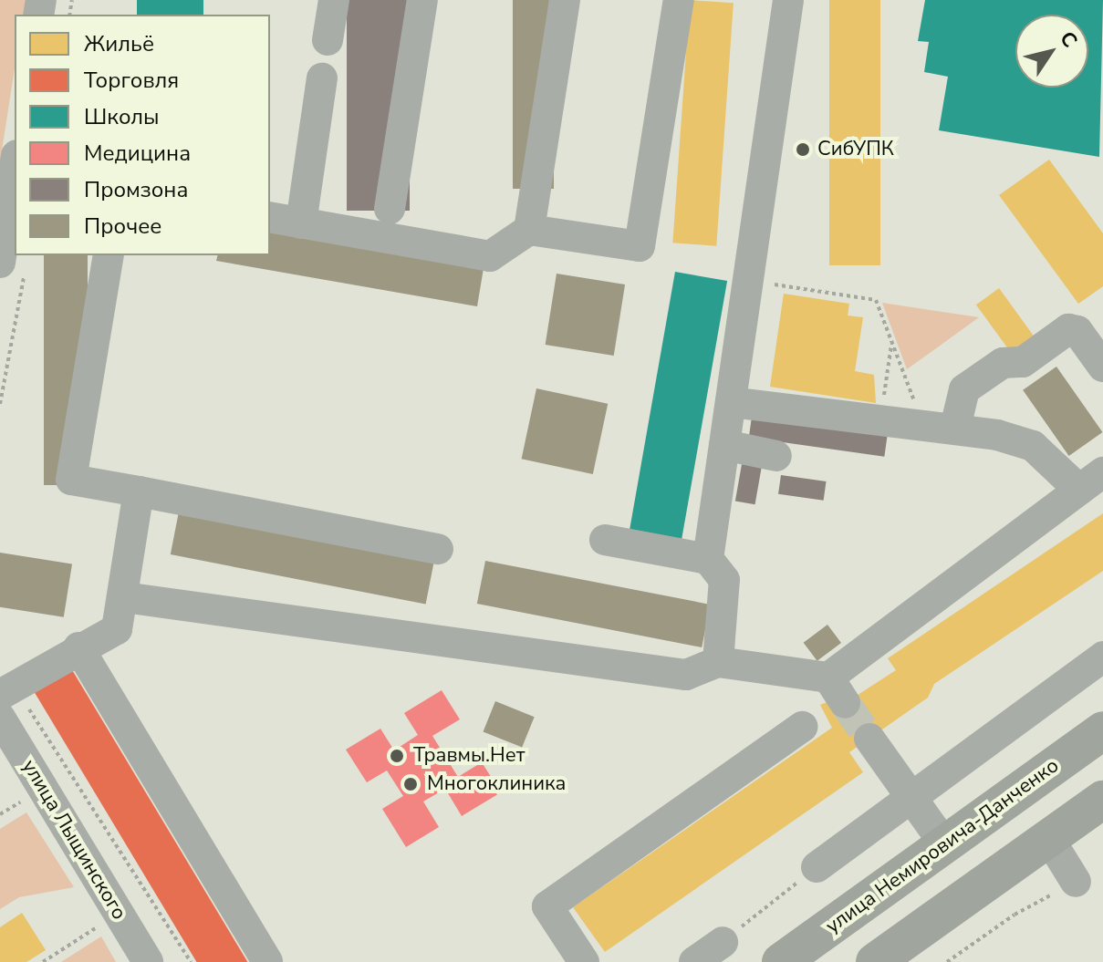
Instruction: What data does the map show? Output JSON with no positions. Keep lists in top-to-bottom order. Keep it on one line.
{"streets":{"main road":["улица Немировича-Данченко"],"street":["улица Лыщинского"]},"places":["СибУПК","Травмы.Нет","Многоклиника"],"legend":["Жильё","Торговля","Школы","Медицина","Промзона","Прочее"],"north":"top right"}
